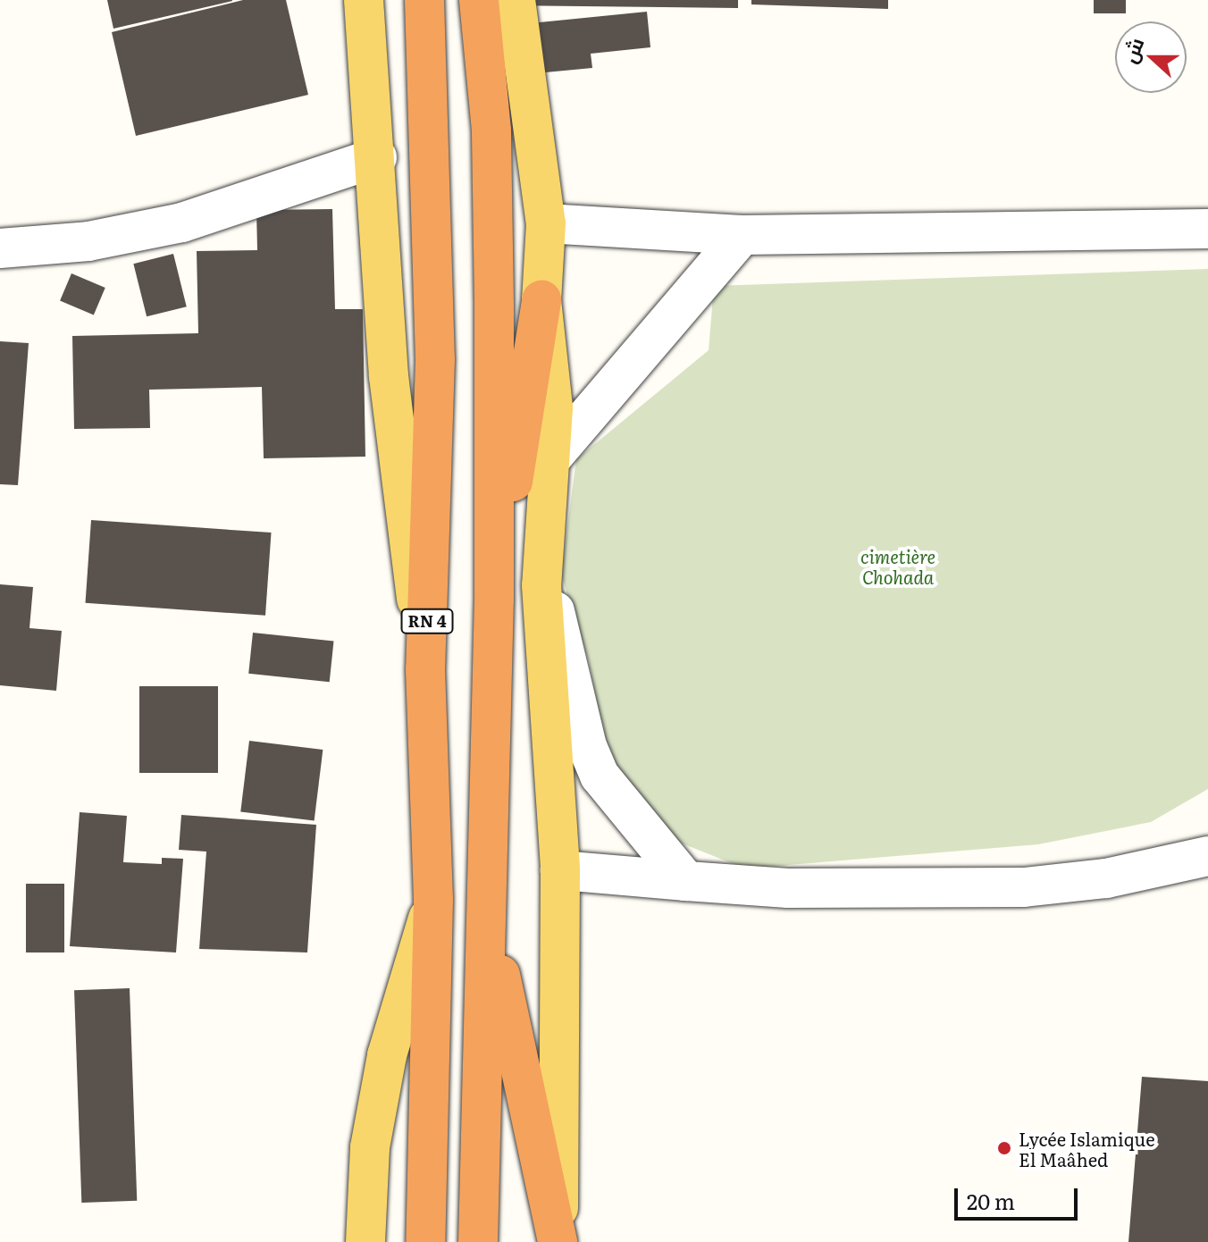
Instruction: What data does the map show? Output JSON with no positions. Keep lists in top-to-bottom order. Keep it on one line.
{"streets":{"highway":["RN 4"]},"parks":["cimetière Chohada"],"places":["Lycée Islamique El Maâhed"],"scale_bar":"20 m","north":"left"}
